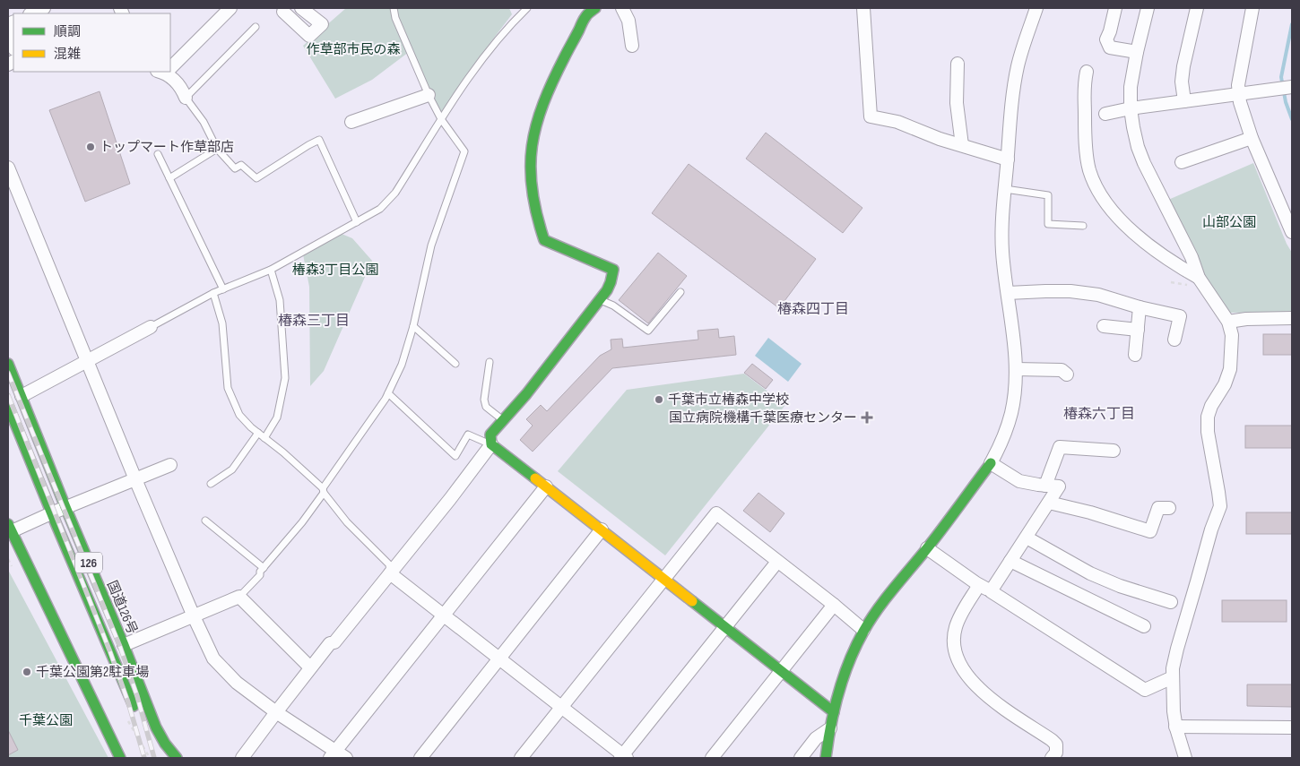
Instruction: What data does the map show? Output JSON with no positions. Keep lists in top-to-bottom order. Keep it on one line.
{"streets":{"main road":["126","国道126号"]},"districts":["椿森四丁目","椿森三丁目","椿森六丁目"],"parks":["作草部市民の森","山部公園","椿森3丁目公園","千葉公園"],"places":{"other":["トップマート作草部店","千葉市立椿森中学校","千葉公園第2駐車場"],"health":["国立病院機構千葉医療センター"]},"legend":["順調","混雑"]}
